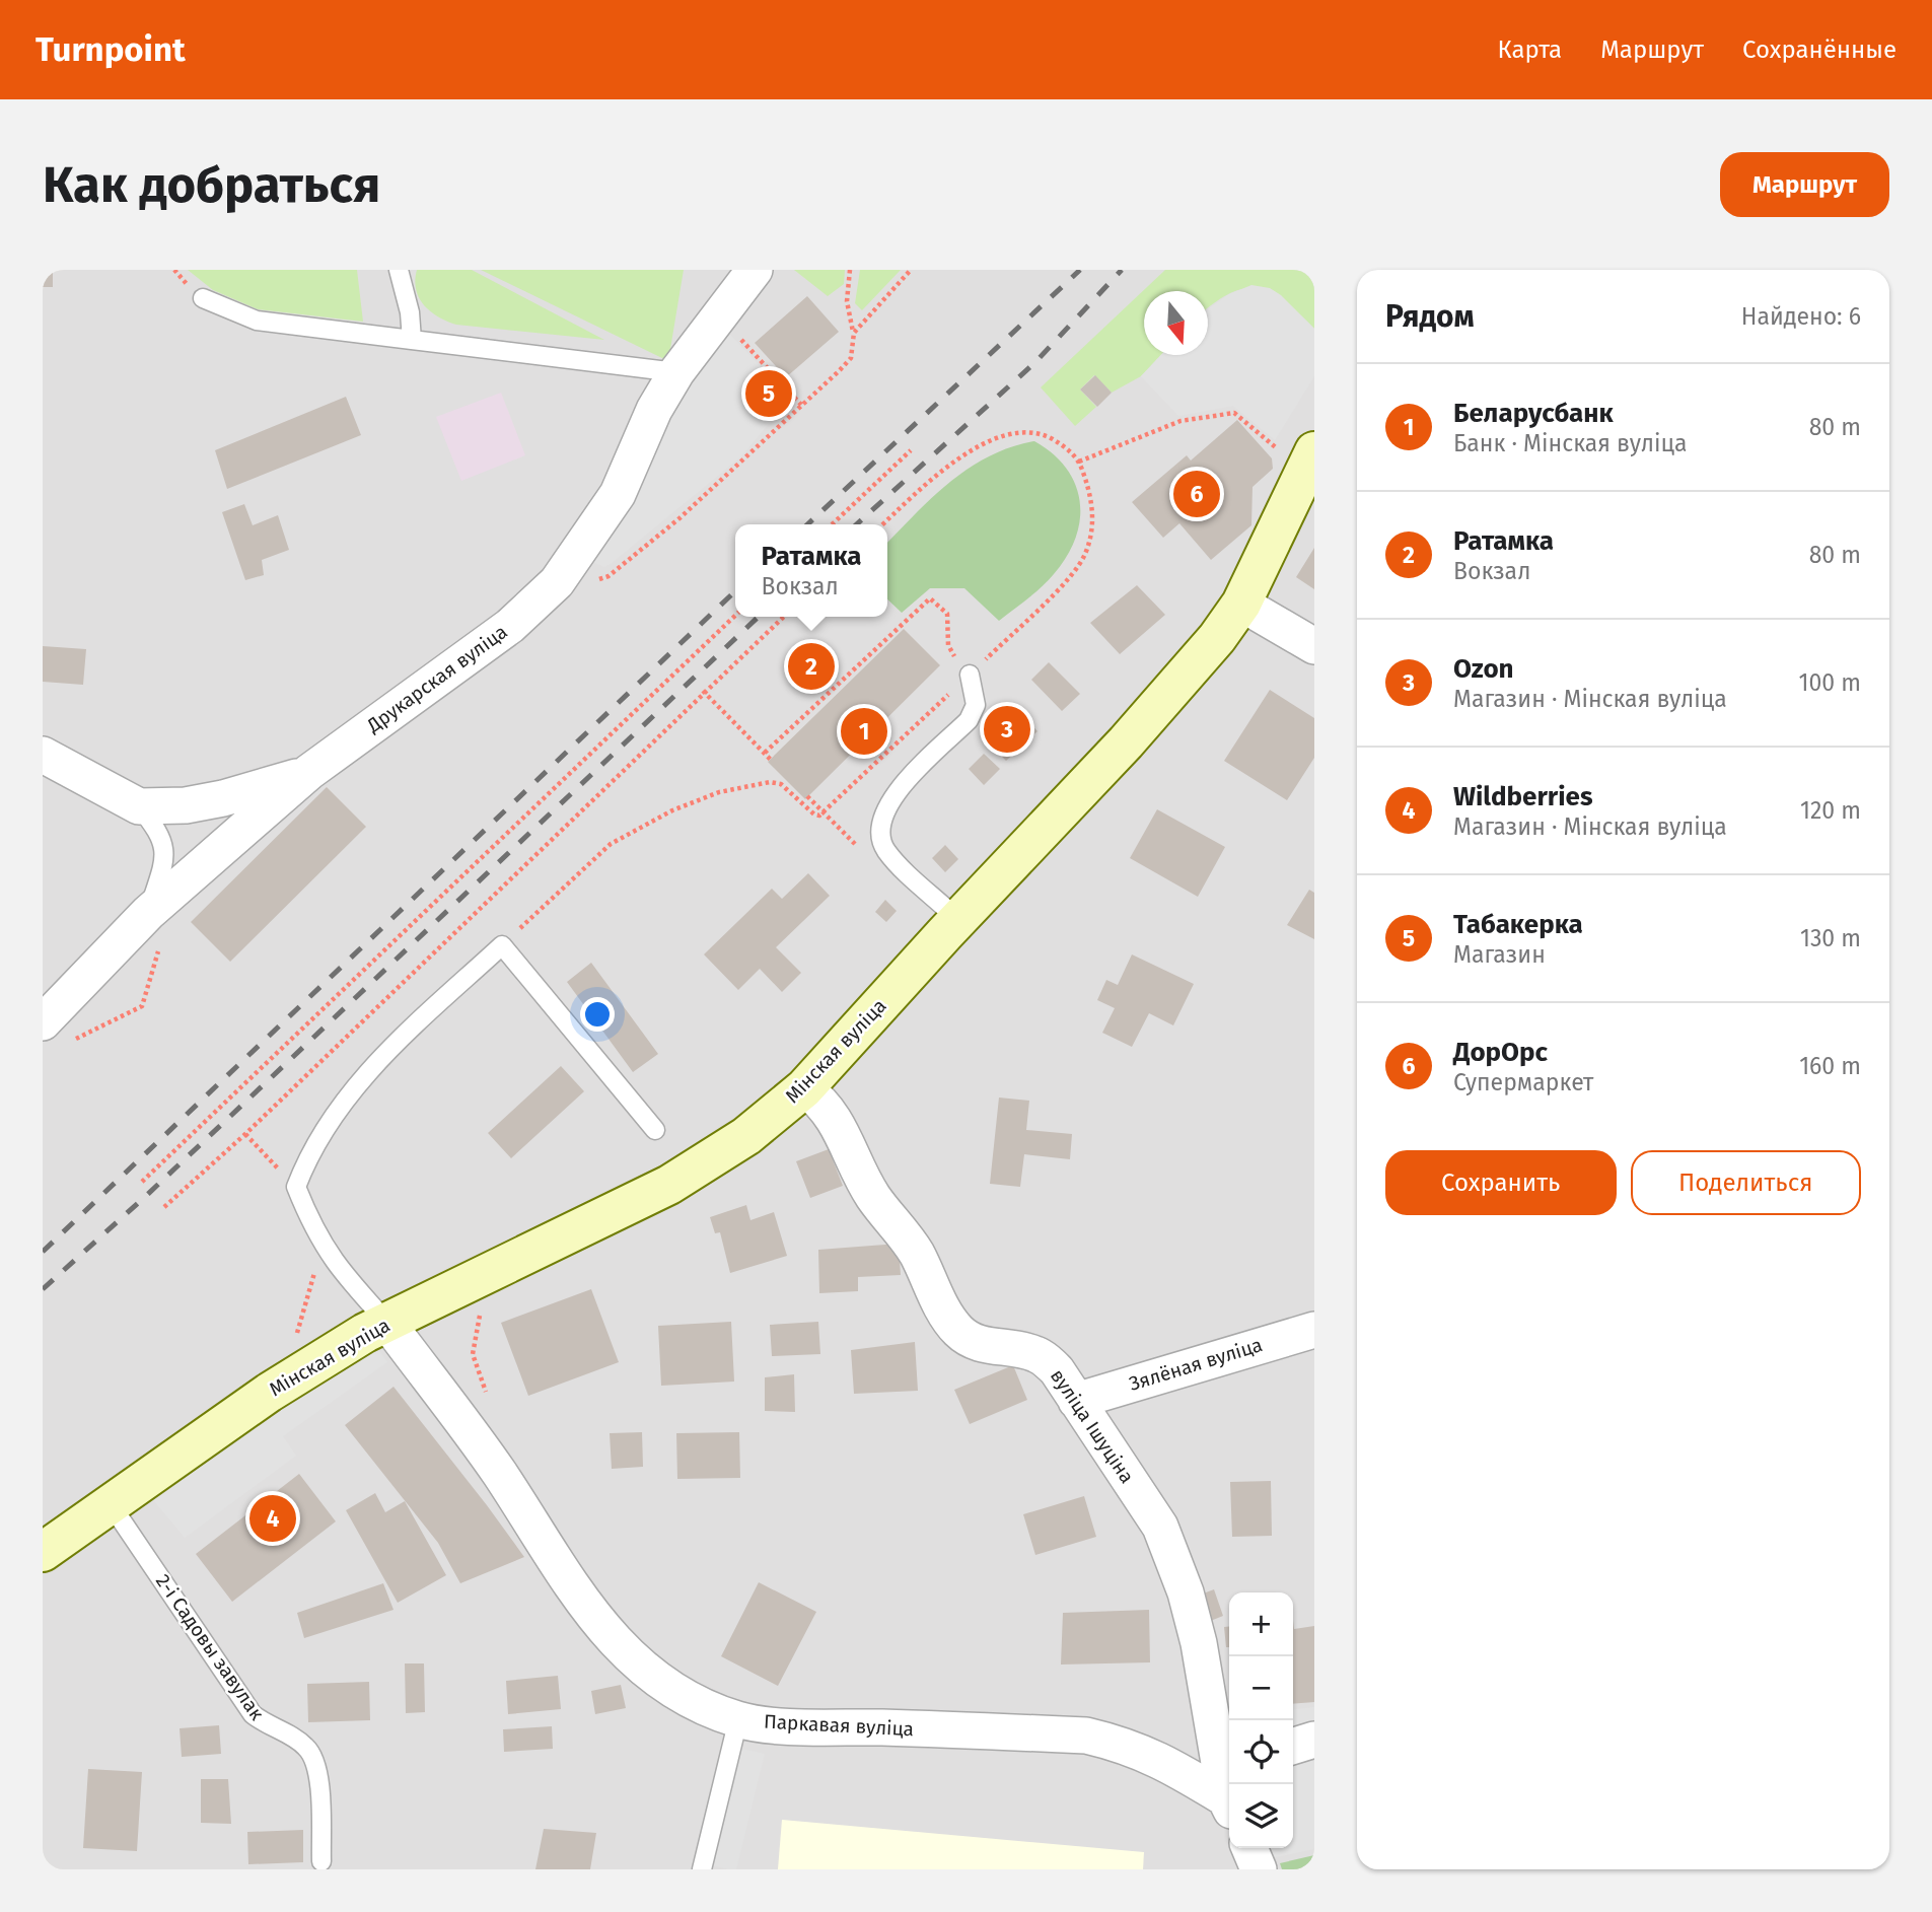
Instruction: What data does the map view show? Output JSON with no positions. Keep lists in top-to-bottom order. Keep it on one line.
{"streets":{"street":["Друкарская вуліца","Мінская вуліца","Зялёная вуліца","вуліца Ішуціна","Паркавая вуліца"],"lane":["2-і Садовы завулак"]},"crossings":[["Мінская вуліца","вуліца Ішуціна"],["Мінская вуліца","2-і Садовы завулак"],["Мінская вуліца","Паркавая вуліца"],["Зялёная вуліца","вуліца Ішуціна"]],"north":"bottom","page":{"header":"Turnpoint","nav":["Карта","Маршрут","Сохранённые"],"buttons":["Маршрут",["Сохранить","Поделиться"]],"title":"Как добраться","heading":["Рядом","Найдено: 6"],"list":[{"mark":"1","name":"Беларусбанк","note":"Банк · Мінская вуліца","value":"80 m"},{"mark":"2","name":"Ратамка","note":"Вокзал","value":"80 m"},{"mark":"3","name":"Ozon","note":"Магазин · Мінская вуліца","value":"100 m"},{"mark":"4","name":"Wildberries","note":"Магазин · Мінская вуліца","value":"120 m"},{"mark":"5","name":"Табакерка","note":"Магазин","value":"130 m"},{"mark":"6","name":"ДорОрс","note":"Супермаркет","value":"160 m"}],"pins":["5","6","2","3","1","4"],"popup":["Ратамка","Вокзал"],"map_buttons":["+","−"]}}
